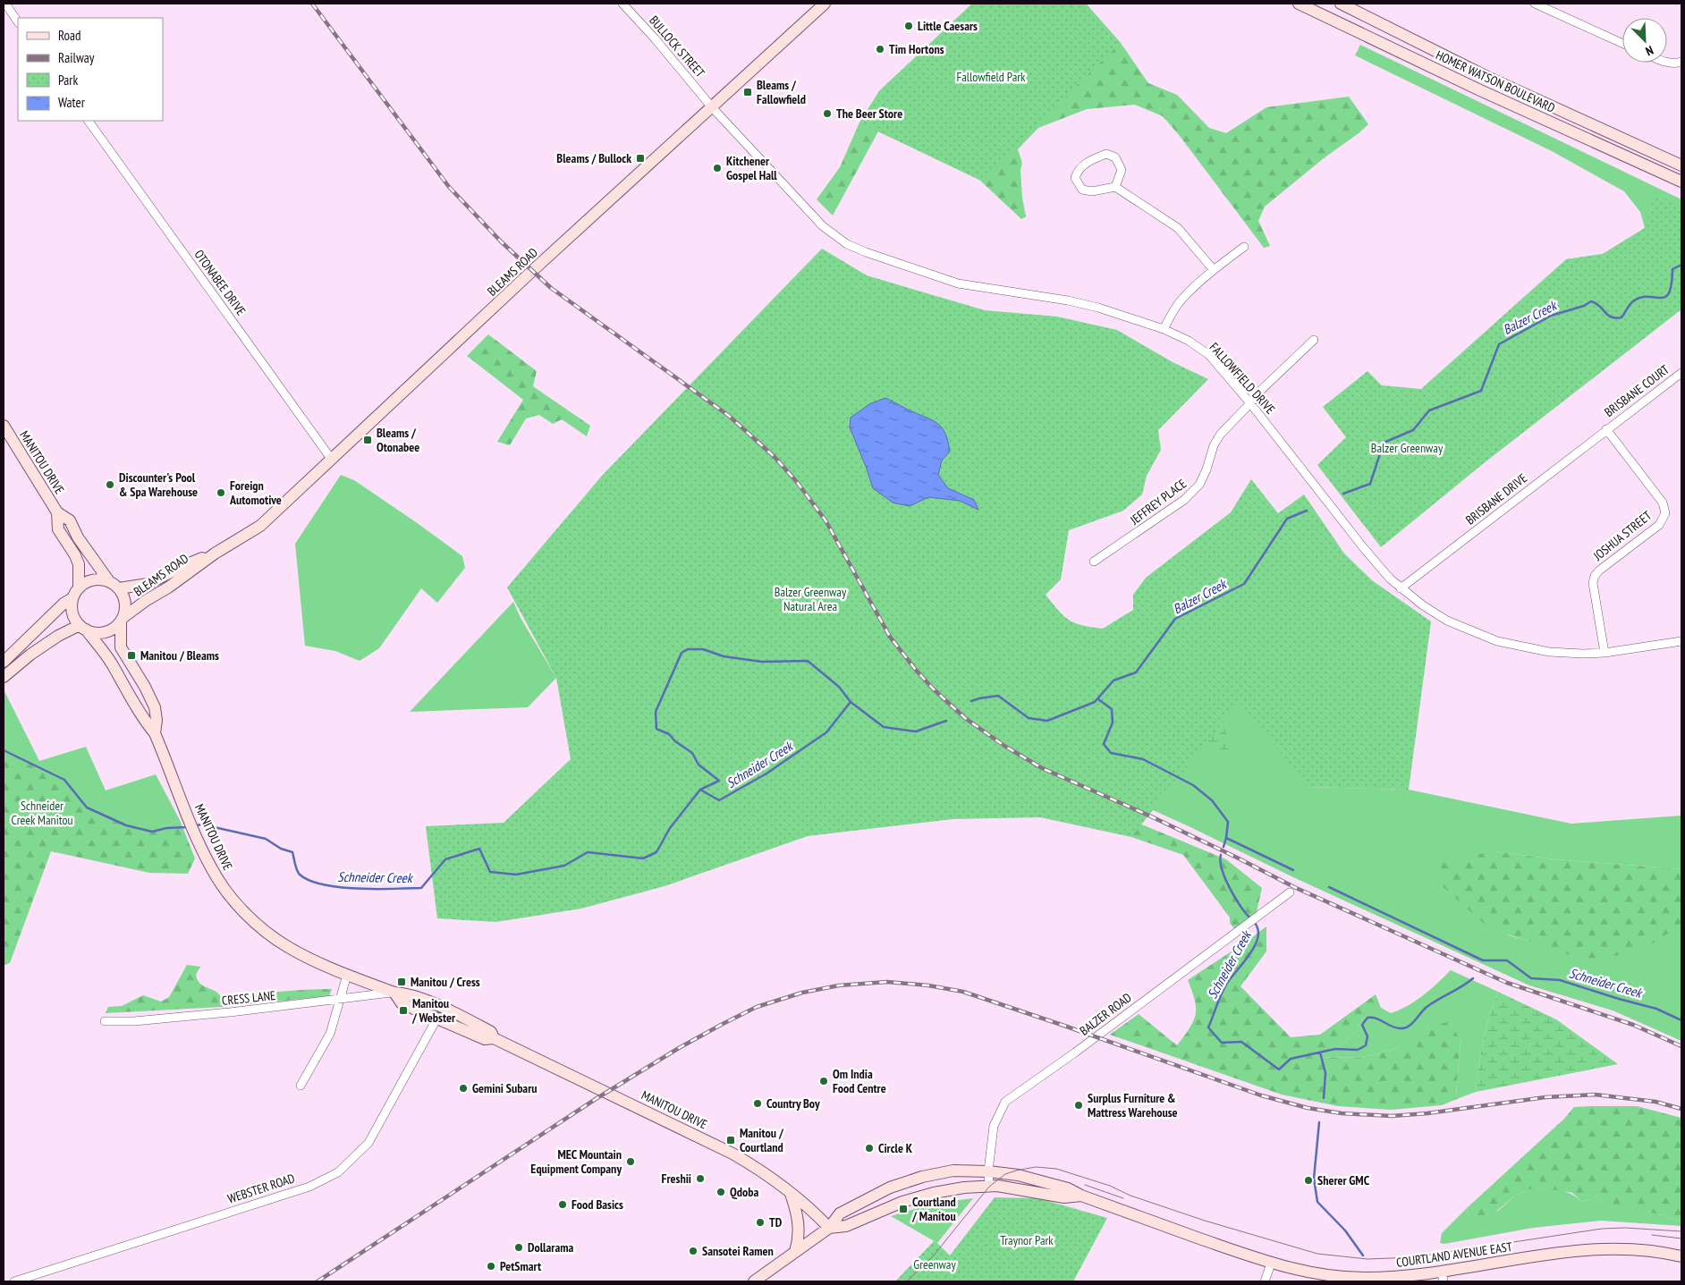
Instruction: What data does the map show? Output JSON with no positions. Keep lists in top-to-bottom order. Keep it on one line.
{"streets":{"main road":["HOMER WATSON BOULEVARD","BLEAMS ROAD","MANITOU DRIVE","COURTLAND AVENUE EAST"],"street":["BULLOCK STREET","OTONABEE DRIVE","FALLOWFIELD DRIVE","BRISBANE COURT","BRISBANE DRIVE","JEFFREY PLACE","JOSHUA STREET","CRESS LANE","BALZER ROAD","WEBSTER ROAD"]},"crossings":[["BULLOCK STREET","BLEAMS ROAD"],["BULLOCK STREET","FALLOWFIELD DRIVE"],["BLEAMS ROAD","OTONABEE DRIVE"],["BLEAMS ROAD","FALLOWFIELD DRIVE"],["BLEAMS ROAD","MANITOU DRIVE"],["FALLOWFIELD DRIVE","BRISBANE DRIVE"],["FALLOWFIELD DRIVE","JEFFREY PLACE"],["FALLOWFIELD DRIVE","JOSHUA STREET"],["BRISBANE COURT","BRISBANE DRIVE"],["BRISBANE COURT","JOSHUA STREET"],["MANITOU DRIVE","CRESS LANE"],["MANITOU DRIVE","WEBSTER ROAD"],["MANITOU DRIVE","COURTLAND AVENUE EAST"],["BRISBANE DRIVE","JOSHUA STREET"],["BALZER ROAD","COURTLAND AVENUE EAST"]],"water":["Balzer Creek","Schneider Creek"],"parks":["Fallowfield Park","Balzer Greenway","Balzer Greenway Natural Area","Schneider Creek Manitou","Traynor Park","Greenway"],"places":{"other":["Little Caesars","Tim Hortons","The Beer Store","Kitchener Gospel Hall","Discounter's Pool & Spa Warehouse","Foreign Automotive","Om India Food Centre","Gemini Subaru","Country Boy","Surplus Furniture & Mattress Warehouse","Circle K","MEC Mountain Equipment Company","Freshii","Sherer GMC","Qdoba","Food Basics","TD","Dollarama","Sansotei Ramen","PetSmart"],"transit":["Bleams / Fallowfield","Bleams / Bullock","Bleams / Otonabee","Manitou / Bleams","Manitou / Cress","Manitou / Webster","Manitou / Courtland","Courtland / Manitou"]},"legend":["Road","Railway","Park","Water"],"north":"bottom right"}
